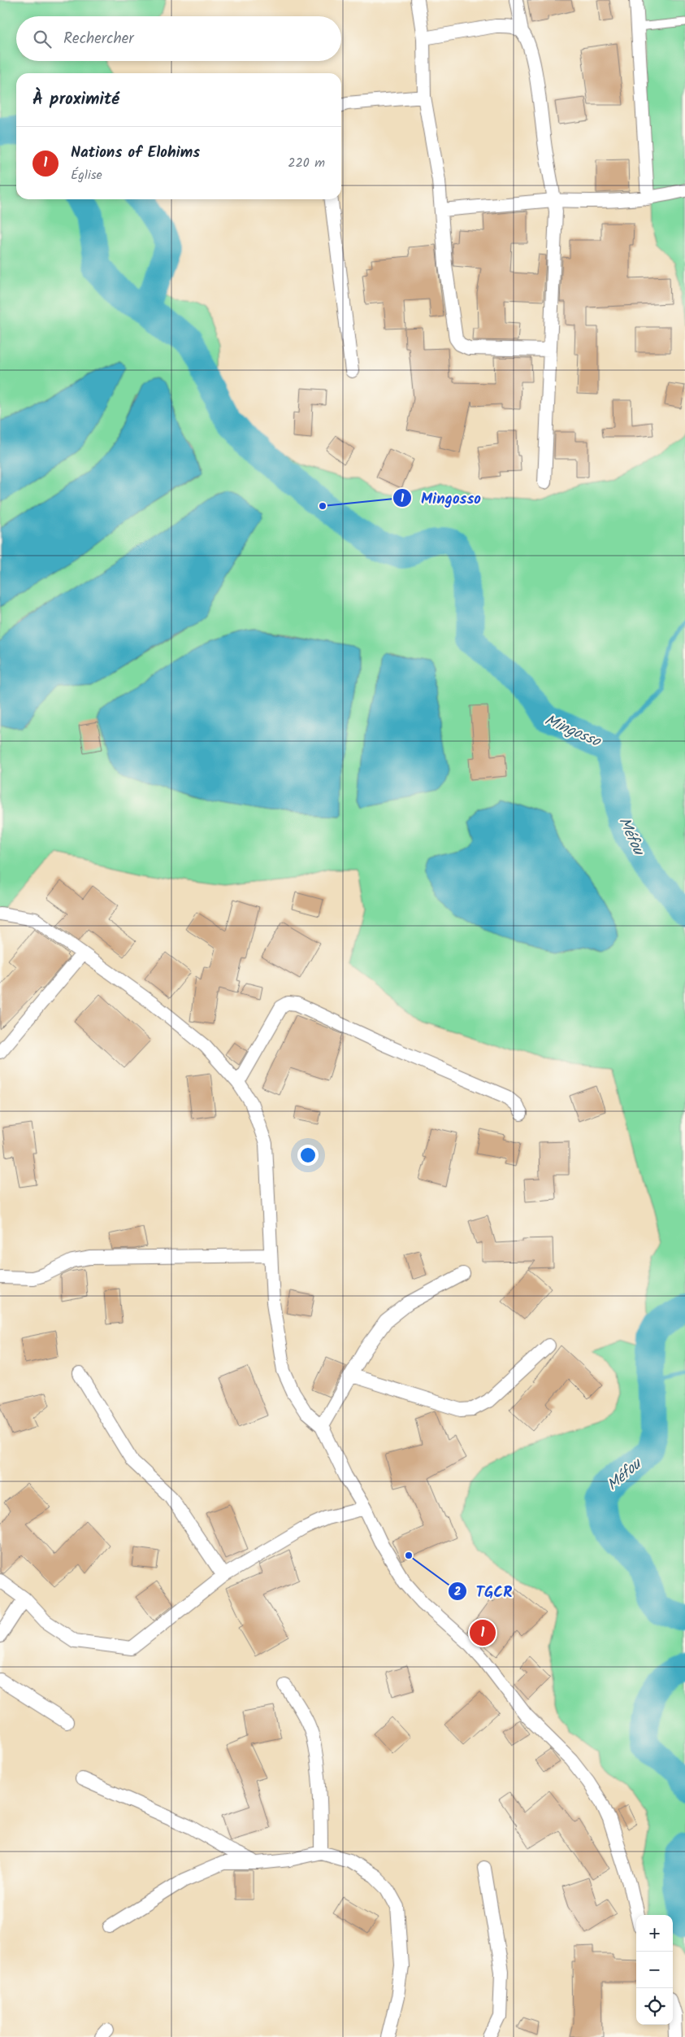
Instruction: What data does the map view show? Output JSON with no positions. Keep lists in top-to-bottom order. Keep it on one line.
{"water":["Mingosso","Méfou"],"places":["Mingosso","TGCR"],"page":{"search":"Rechercher","heading":"À proximité","list":[{"mark":"1","name":"Nations of Elohims","note":"Église","value":"220 m"}],"pins":"1","map_buttons":["+","−"]}}
